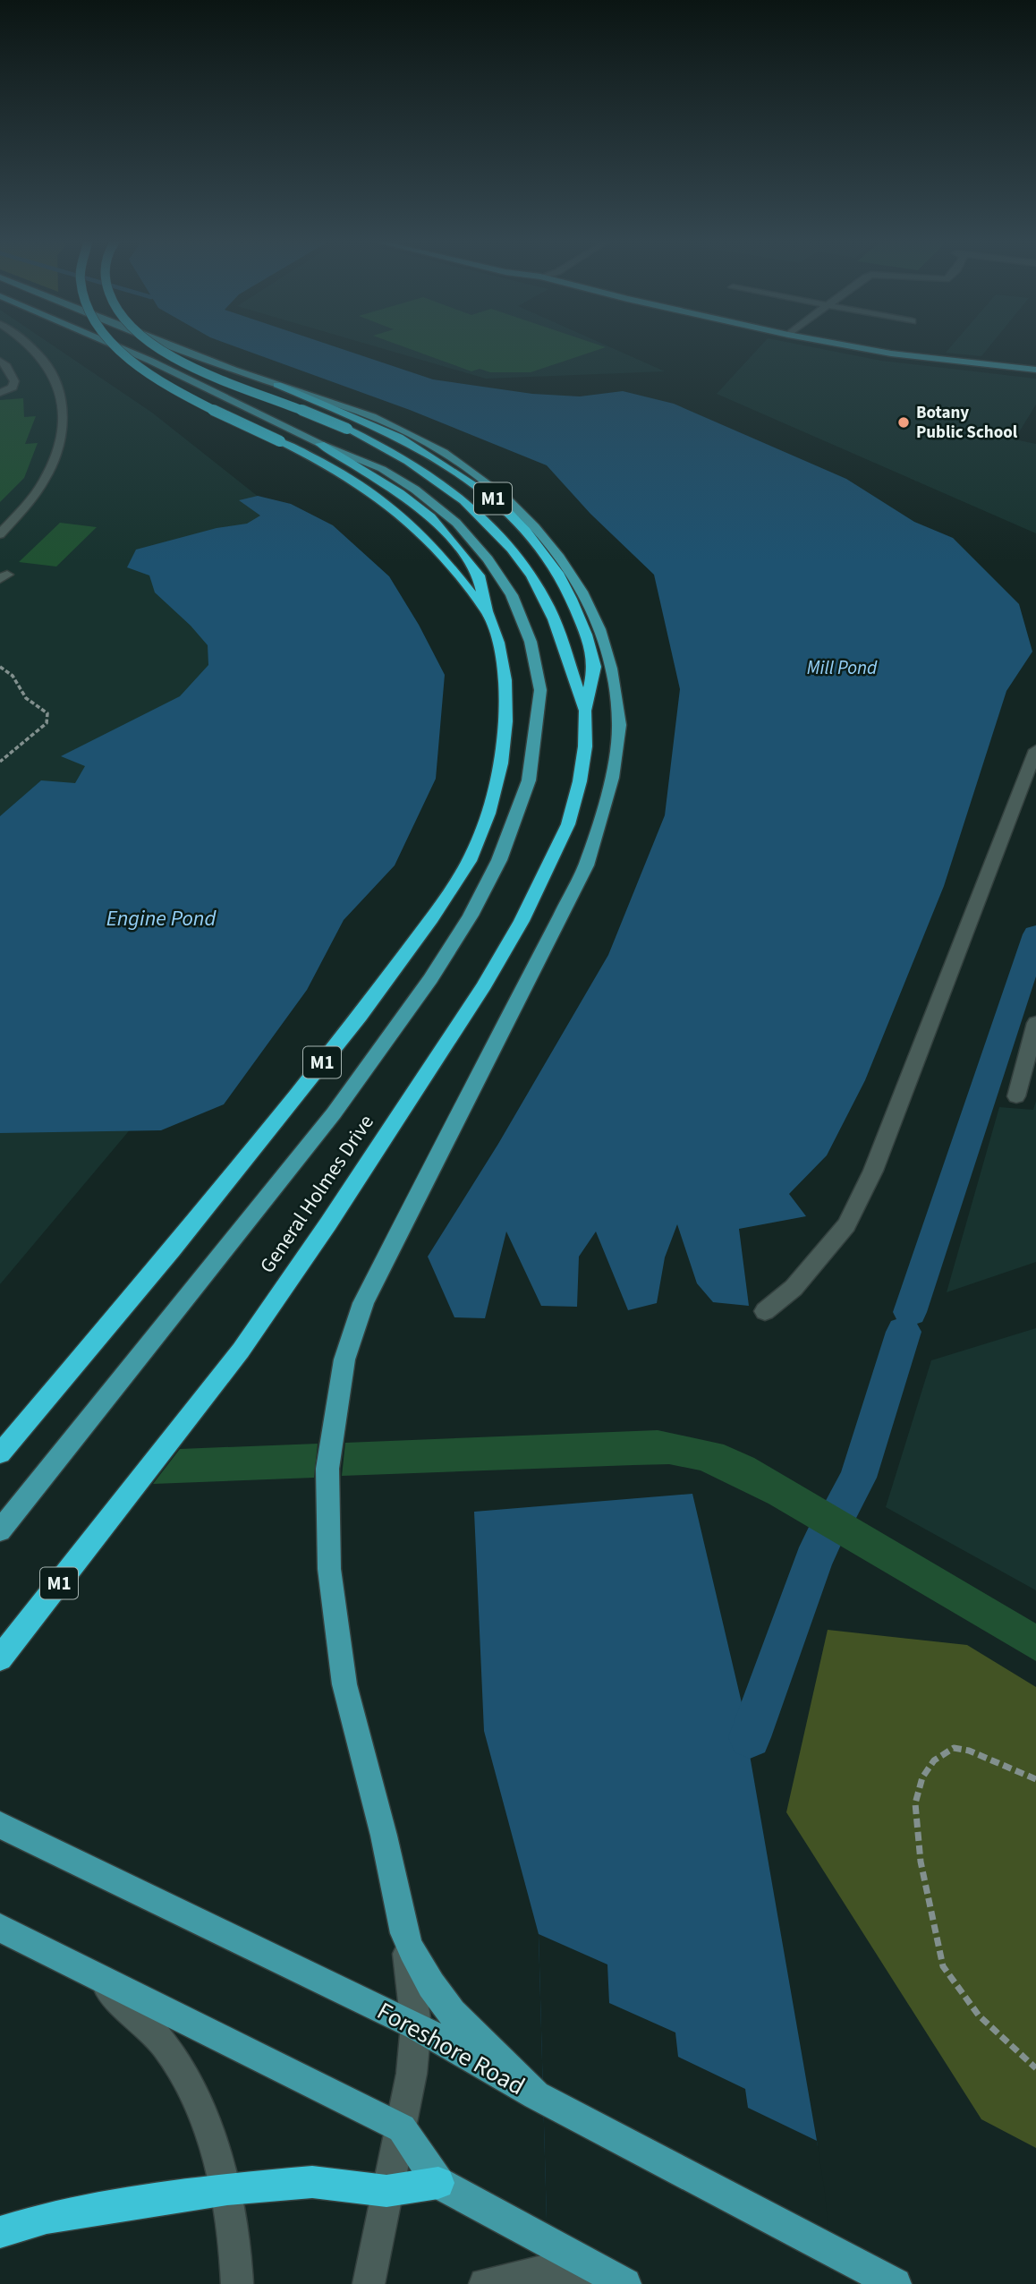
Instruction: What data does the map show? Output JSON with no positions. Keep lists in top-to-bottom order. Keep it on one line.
{"streets":{"highway":["M1","General Holmes Drive"],"main road":["Foreshore Road"]},"crossings":[["M1","General Holmes Drive"]],"water":["Mill Pond","Engine Pond"],"places":["Botany Public School"]}
